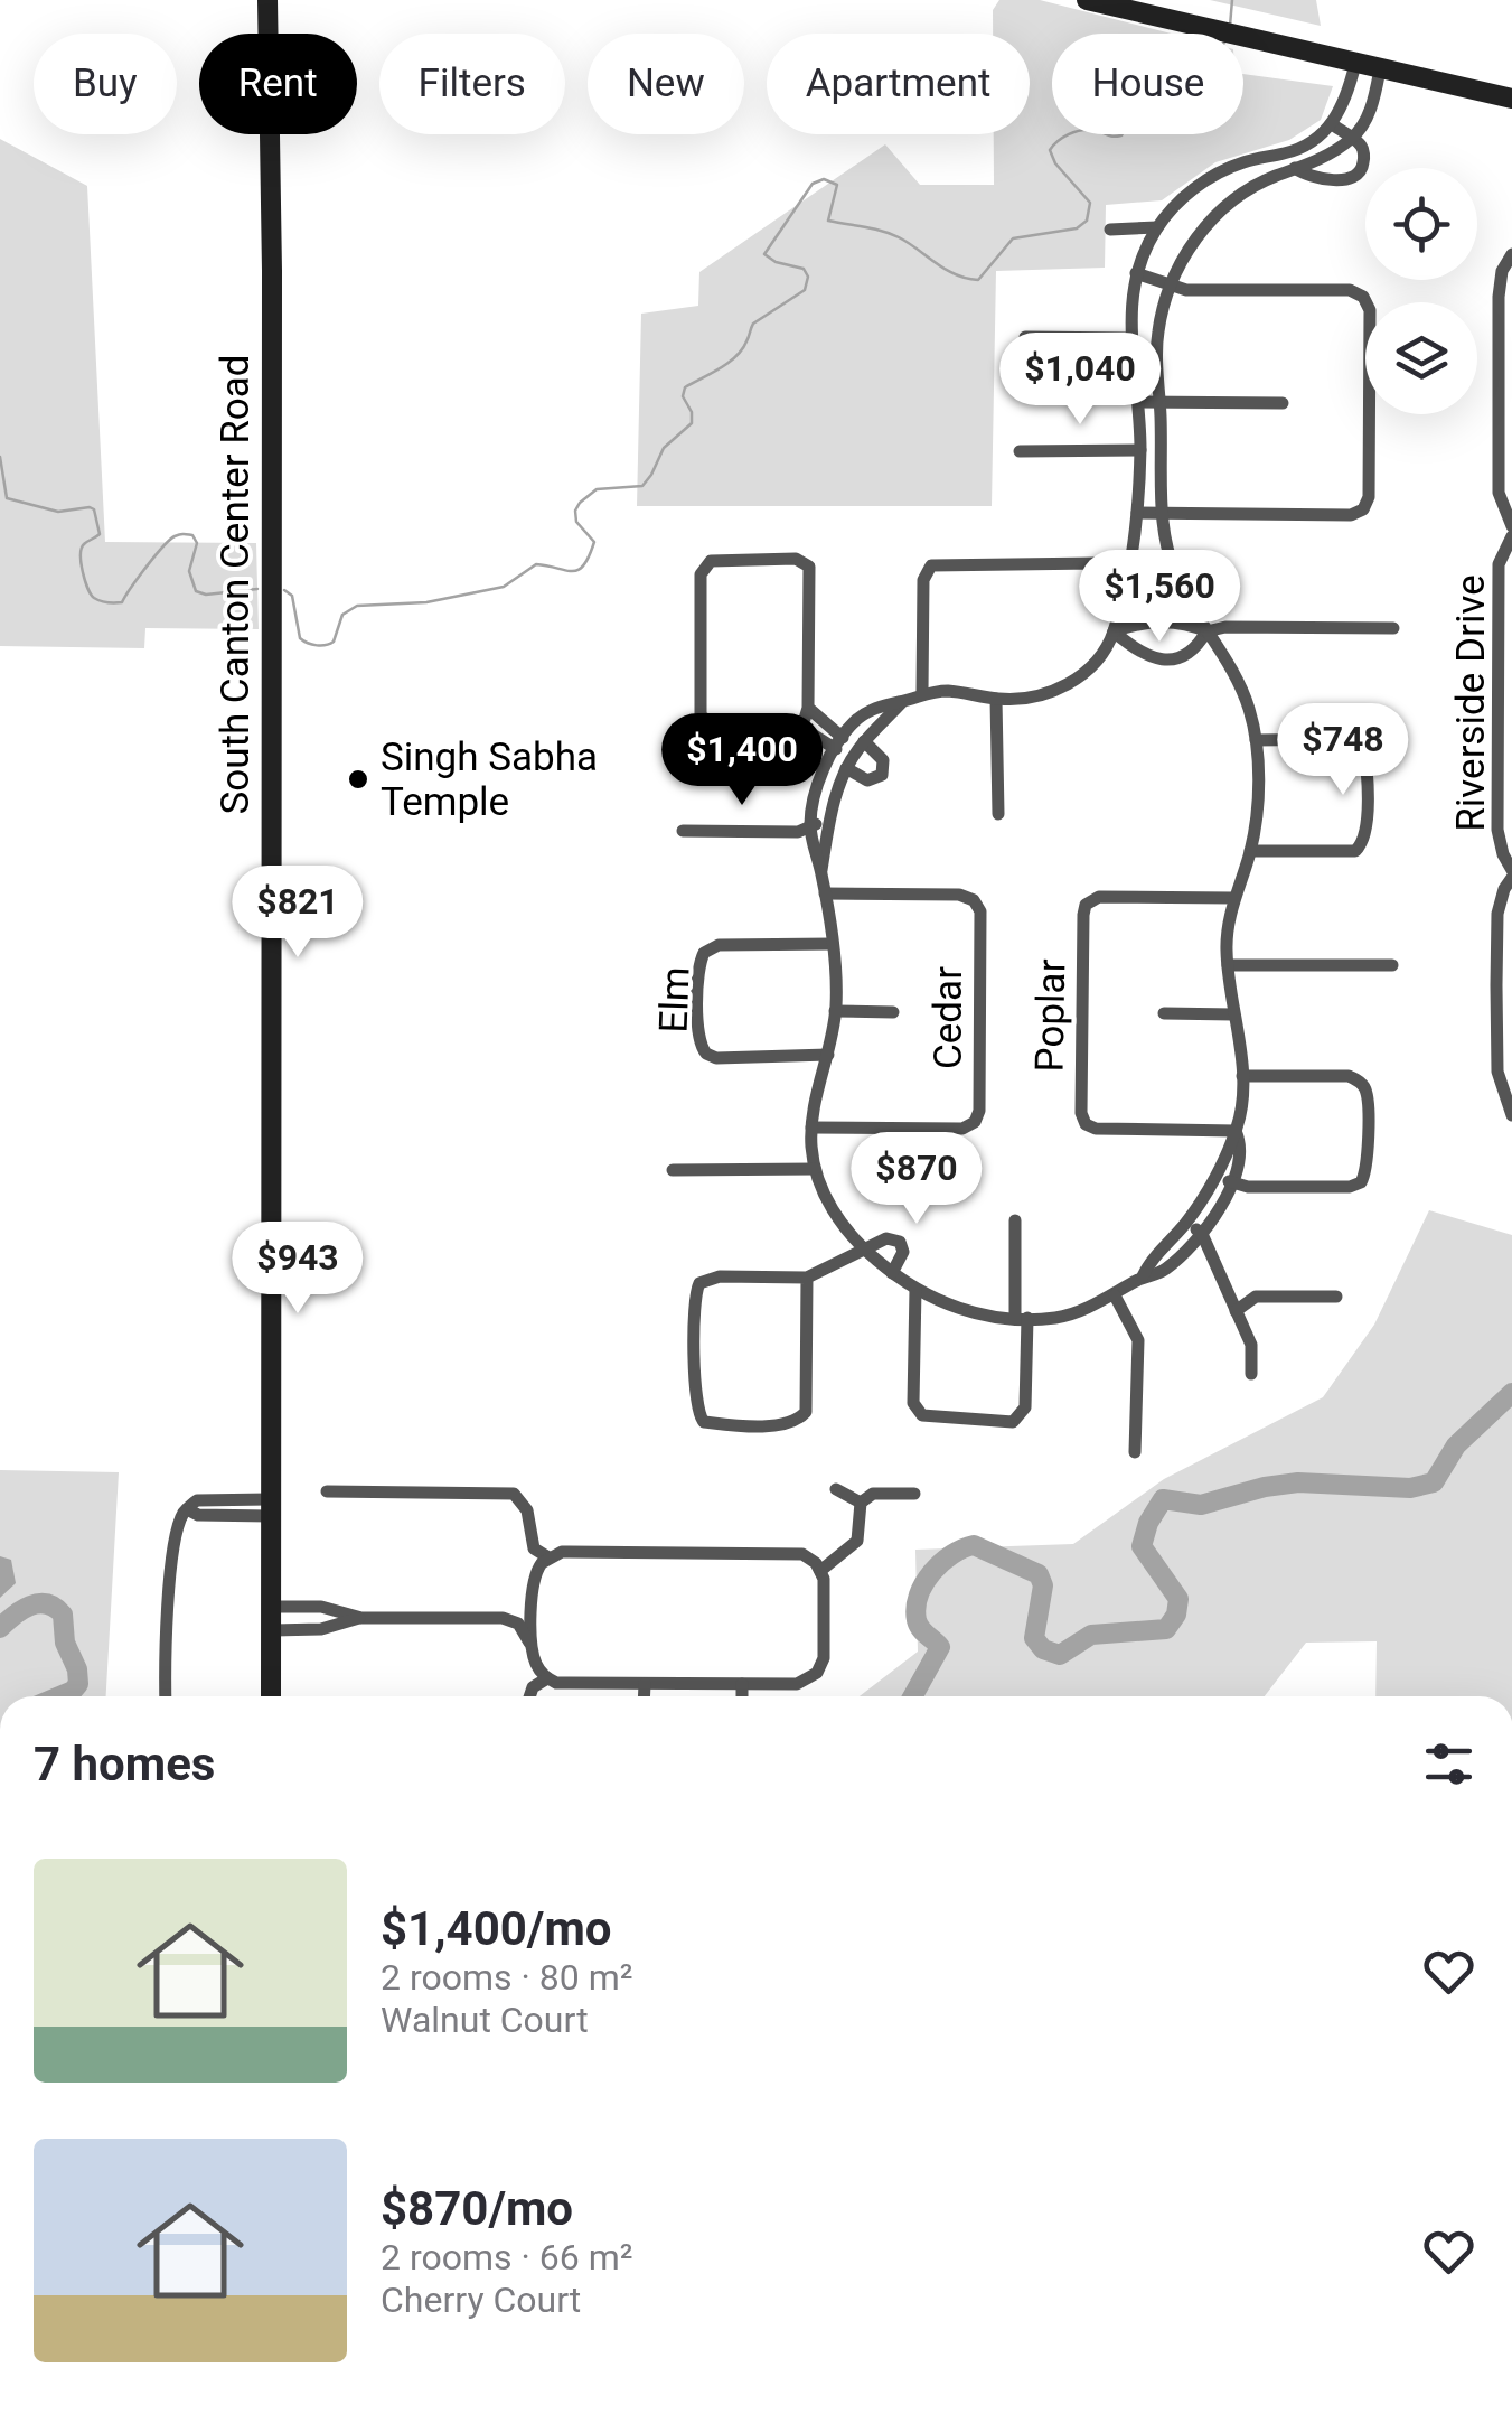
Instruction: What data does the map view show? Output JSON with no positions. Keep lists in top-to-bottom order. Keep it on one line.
{"streets":{"main road":["South Canton Center Road"],"street":["Riverside Drive","Elm","Poplar","Cedar"]},"places":["Singh Sabha Temple"],"page":{"chip":["Buy","Rent","Filters","New","Apartment","House"],"price":["$1,040","$1,560","$748","$1,400","$821","$870","$943"],"heading":"7 homes","list":[{"name":"$1,400/mo","note":"2 rooms · 80 m² · Walnut Court"},{"name":"$870/mo","note":"2 rooms · 66 m² · Cherry Court"}]}}
